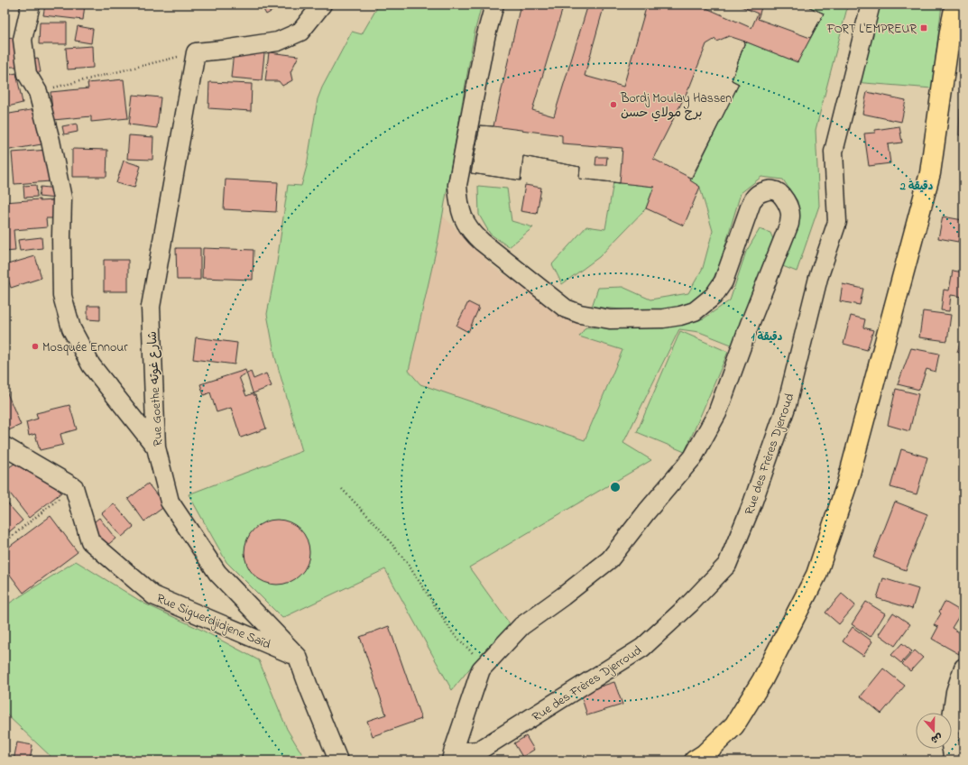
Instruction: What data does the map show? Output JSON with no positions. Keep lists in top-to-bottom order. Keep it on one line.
{"streets":{"street":["Rue Goethe شارع غوته","Rue des Frères Djerroud","Rue Siguerdjidjene Saïd"]},"crossings":[["Rue Goethe شارع غوته","Rue Siguerdjidjene Saïd"]],"places":{"transit":["FORT L'EMPREUR"],"other":["Bordj Moulay Hassen برج مولاي حسن","Mosquée Ennour"]},"north":"bottom","rings":["2 دقيقة","1 دقيقة"]}
